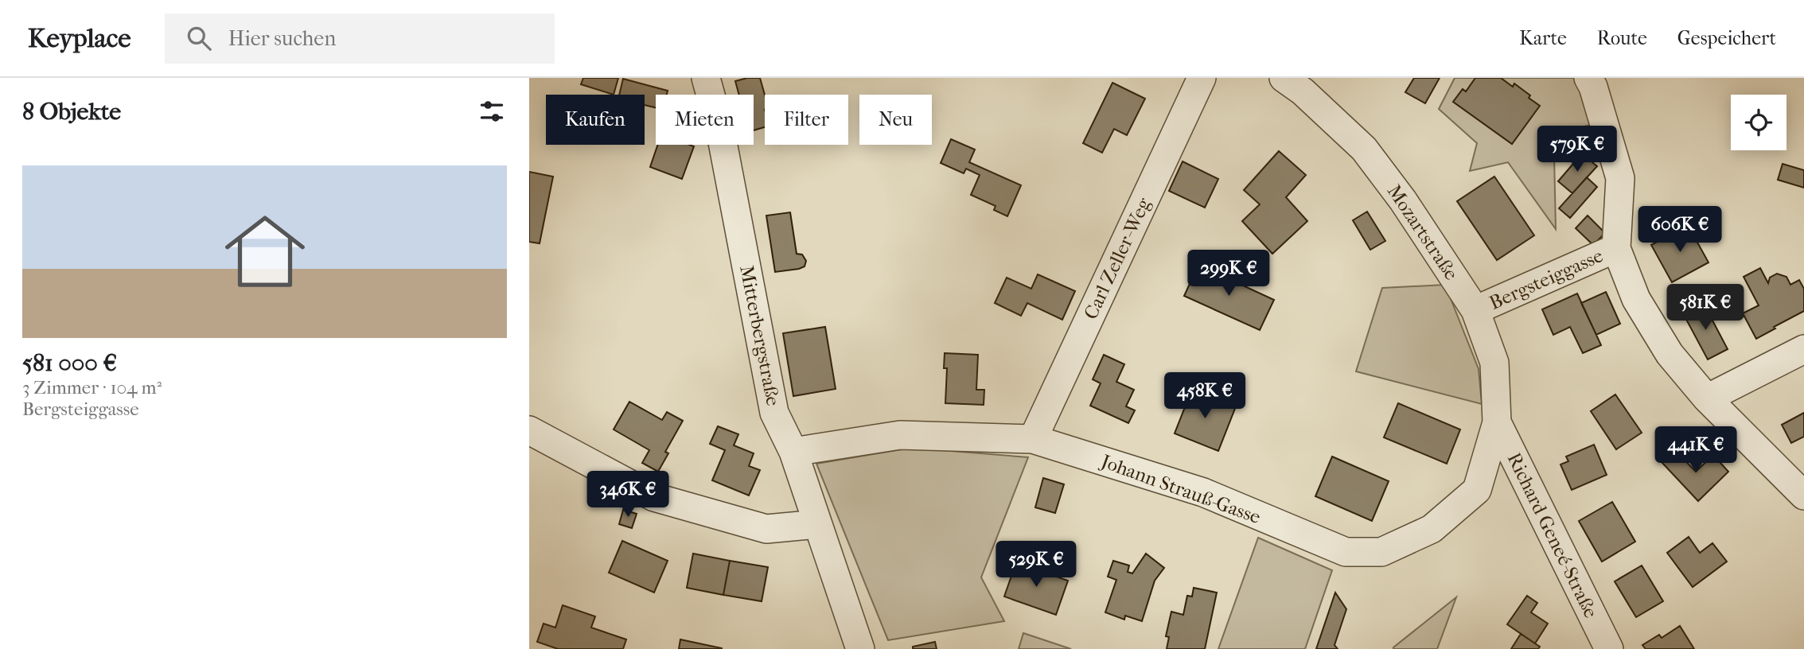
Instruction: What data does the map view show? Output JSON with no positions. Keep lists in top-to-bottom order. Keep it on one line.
{"streets":{"street":["Mozartstraße","Carl Zeller-Weg","Bergsteiggasse","Mitterbergstraße","Johann Strauß-Gasse","Richard Geneé-Straße"]},"crossings":[["Mozartstraße","Bergsteiggasse"],["Mozartstraße","Johann Strauß-Gasse"],["Mozartstraße","Richard Geneé-Straße"],["Carl Zeller-Weg","Johann Strauß-Gasse"],["Mitterbergstraße","Johann Strauß-Gasse"],["Johann Strauß-Gasse","Richard Geneé-Straße"]],"page":{"header":"Keyplace","search":"Hier suchen","nav":["Karte","Route","Gespeichert"],"heading":"8 Objekte","chip":["Kaufen","Mieten","Filter","Neu"],"price":["579K €","606K €","299K €","581K €","458K €","441K €","346K €","529K €"],"list":[{"name":"581 000 €","note":"3 Zimmer · 104 m² · Bergsteiggasse"}]}}
